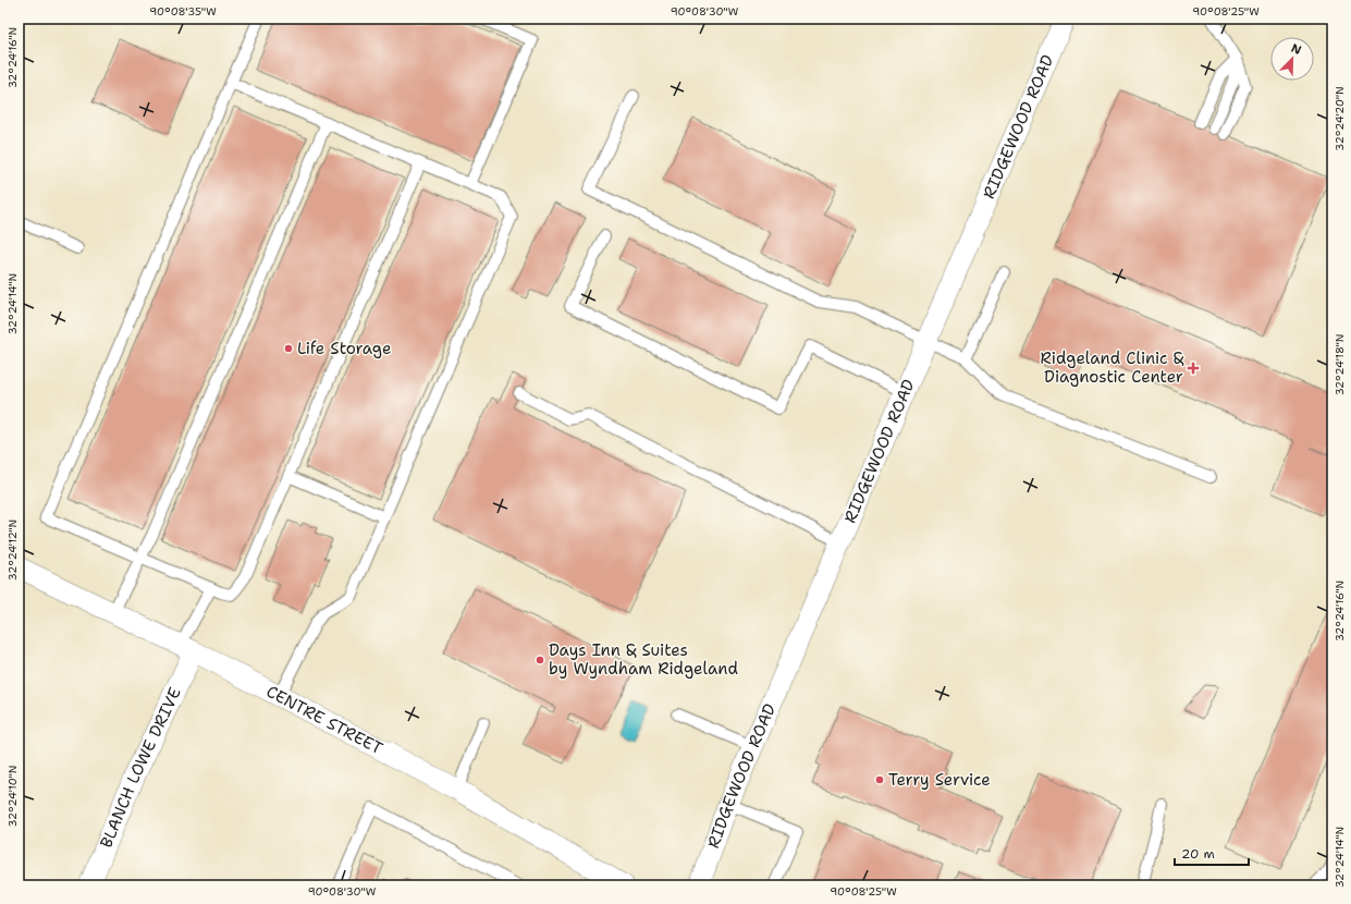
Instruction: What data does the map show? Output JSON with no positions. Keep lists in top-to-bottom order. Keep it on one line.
{"streets":{"street":["RIDGEWOOD ROAD","CENTRE STREET","BLANCH LOWE DRIVE"]},"crossings":[["CENTRE STREET","BLANCH LOWE DRIVE"]],"places":{"other":["Life Storage","Days Inn & Suites by Wyndham Ridgeland","Terry Service"],"health":["Ridgeland Clinic & Diagnostic Center"]},"scale_bar":"20 m","north":"top right","coordinates":["90°08'35\"W","90°08'30\"W","90°08'25\"W","32°24'16\"N","32°24'20\"N","32°24'14\"N","32°24'18\"N","32°24'12\"N","32°24'10\"N"]}
